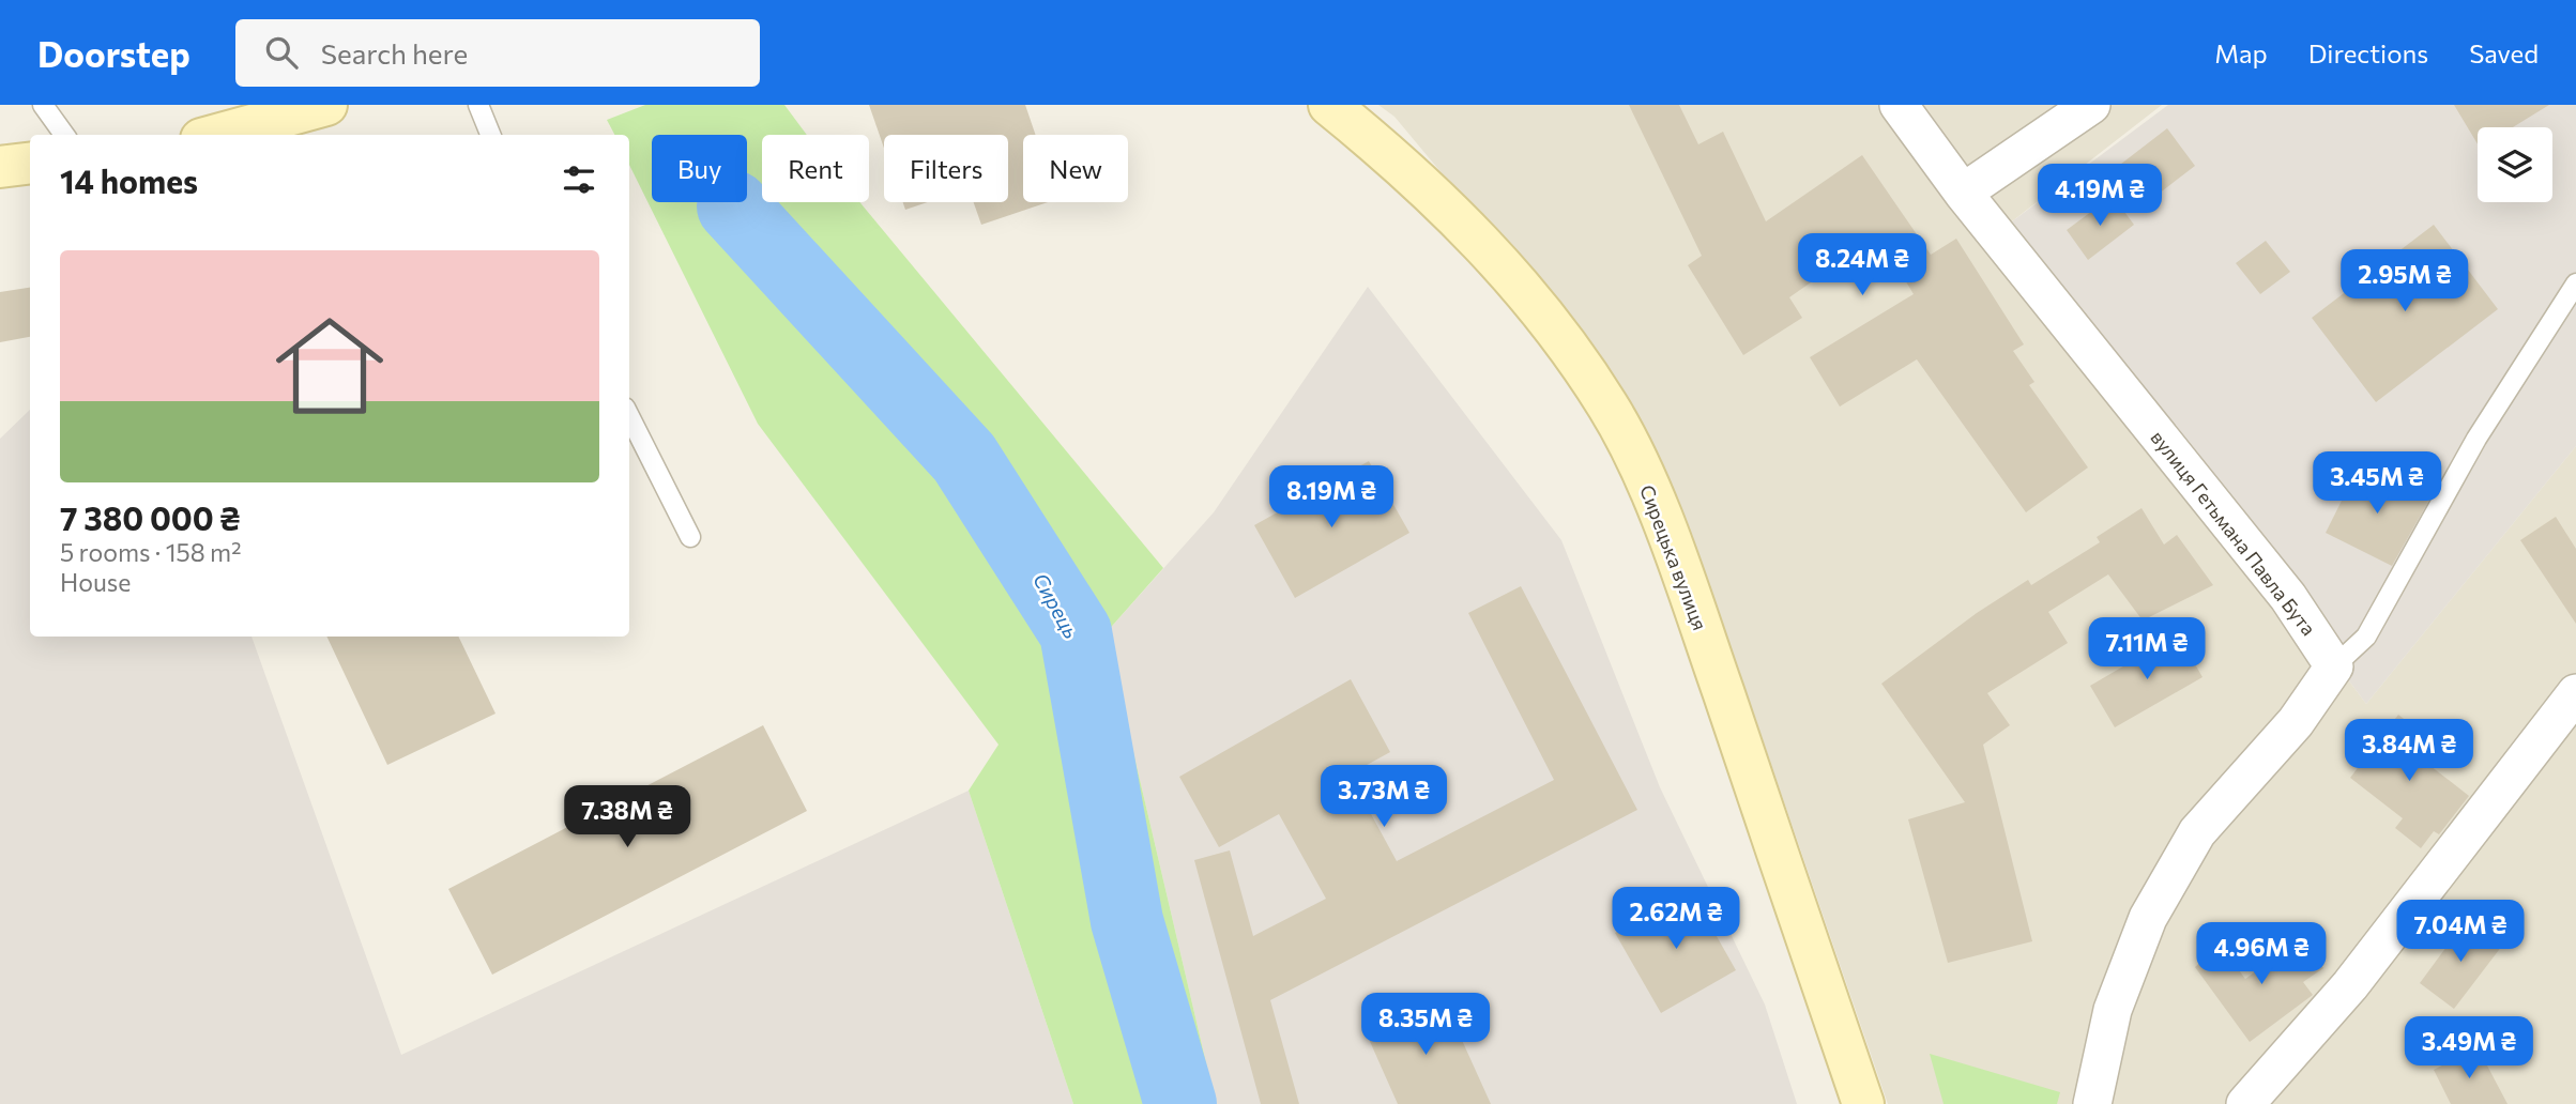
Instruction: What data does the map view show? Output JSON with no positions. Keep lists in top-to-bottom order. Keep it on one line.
{"streets":{"main road":["Сирецька вулиця"],"street":["вулиця Гетьмана Павла Бута"]},"water":["Сирець"],"page":{"header":"Doorstep","search":"Search here","nav":["Map","Directions","Saved"],"chip":["Buy","Rent","Filters","New"],"heading":"14 homes","price":["4.19M ₴","8.24M ₴","2.95M ₴","3.45M ₴","8.19M ₴","7.11M ₴","3.84M ₴","3.73M ₴","7.38M ₴","2.62M ₴","7.04M ₴","4.96M ₴","8.35M ₴","3.49M ₴"],"list":[{"name":"7 380 000 ₴","note":"5 rooms · 158 m² · House"}]}}
